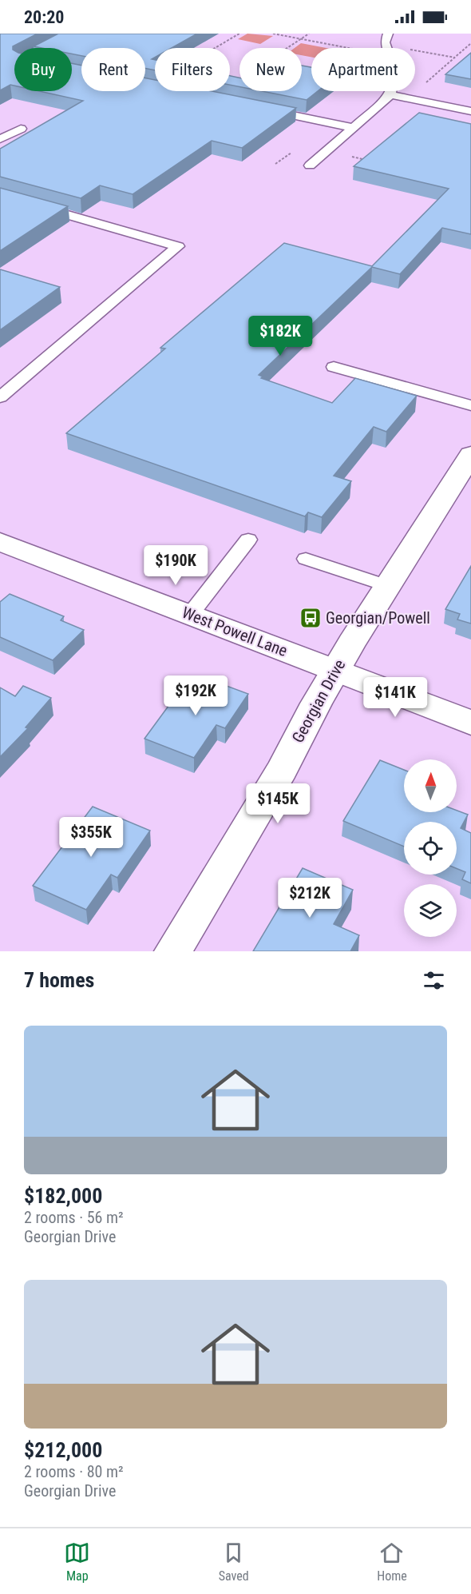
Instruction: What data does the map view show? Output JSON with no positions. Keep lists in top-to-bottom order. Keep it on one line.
{"streets":{"street":["West Powell Lane","Georgian Drive"]},"crossings":[["West Powell Lane","Georgian Drive"]],"places":{"bus stop":["Georgian/Powell"]},"north":"top","page":{"status":"20:20","chip":["Buy","Rent","Filters","New","Apartment"],"price":["$182K","$190K","$192K","$141K","$145K","$355K","$212K"],"heading":"7 homes","list":[{"name":"$182,000","note":"2 rooms · 56 m² · Georgian Drive"},{"name":"$212,000","note":"2 rooms · 80 m² · Georgian Drive"}],"tabs":["Map","Saved","Home"]}}
